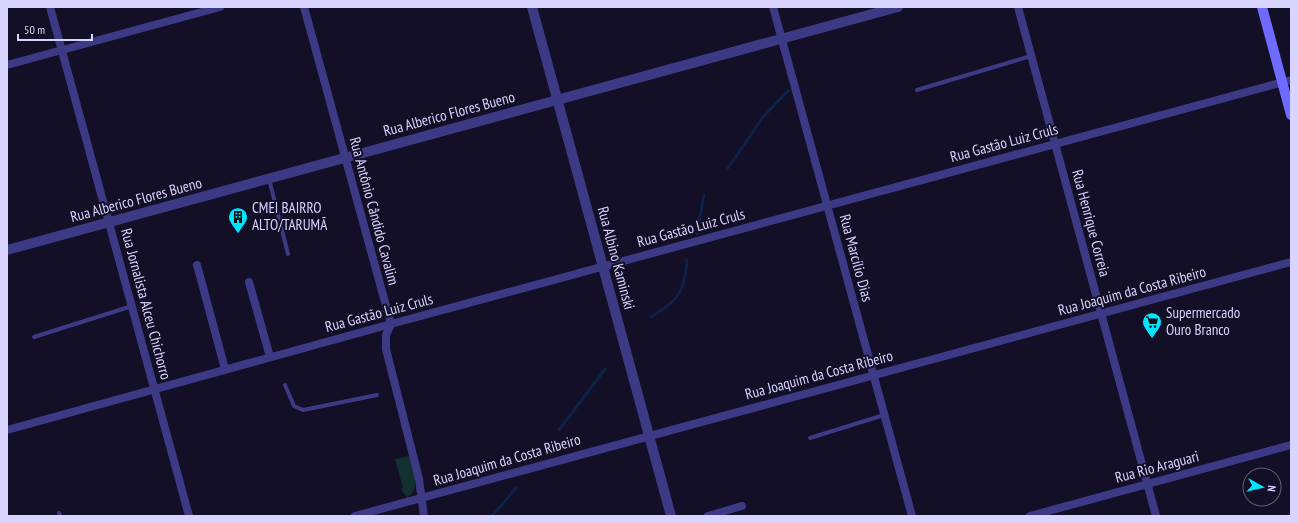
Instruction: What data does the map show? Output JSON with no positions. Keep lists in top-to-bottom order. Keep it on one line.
{"streets":{"street":["Rua Alberico Flores Bueno","Rua Gastão Luiz Cruls","Rua Antônio Cândido Cavalim","Rua Henrique Correia","Rua Albino Kaminski","Rua Marcílio Dias","Rua Joaquim da Costa Ribeiro","Rua Jornalista Alceu Chichorro","Rua Rio Araguari"]},"crossings":[["Rua Alberico Flores Bueno","Rua Antônio Cândido Cavalim"],["Rua Alberico Flores Bueno","Rua Albino Kaminski"],["Rua Alberico Flores Bueno","Rua Marcílio Dias"],["Rua Alberico Flores Bueno","Rua Jornalista Alceu Chichorro"],["Rua Gastão Luiz Cruls","Rua Antônio Cândido Cavalim"],["Rua Gastão Luiz Cruls","Rua Henrique Correia"],["Rua Gastão Luiz Cruls","Rua Albino Kaminski"],["Rua Gastão Luiz Cruls","Rua Marcílio Dias"],["Rua Gastão Luiz Cruls","Rua Jornalista Alceu Chichorro"],["Rua Henrique Correia","Rua Joaquim da Costa Ribeiro"],["Rua Henrique Correia","Rua Rio Araguari"],["Rua Albino Kaminski","Rua Joaquim da Costa Ribeiro"],["Rua Marcílio Dias","Rua Joaquim da Costa Ribeiro"]],"places":{"building":["CMEI BAIRRO ALTO/TARUMÃ"],"supermarket":["Supermercado Ouro Branco"]},"scale_bar":"50 m","north":"right"}
